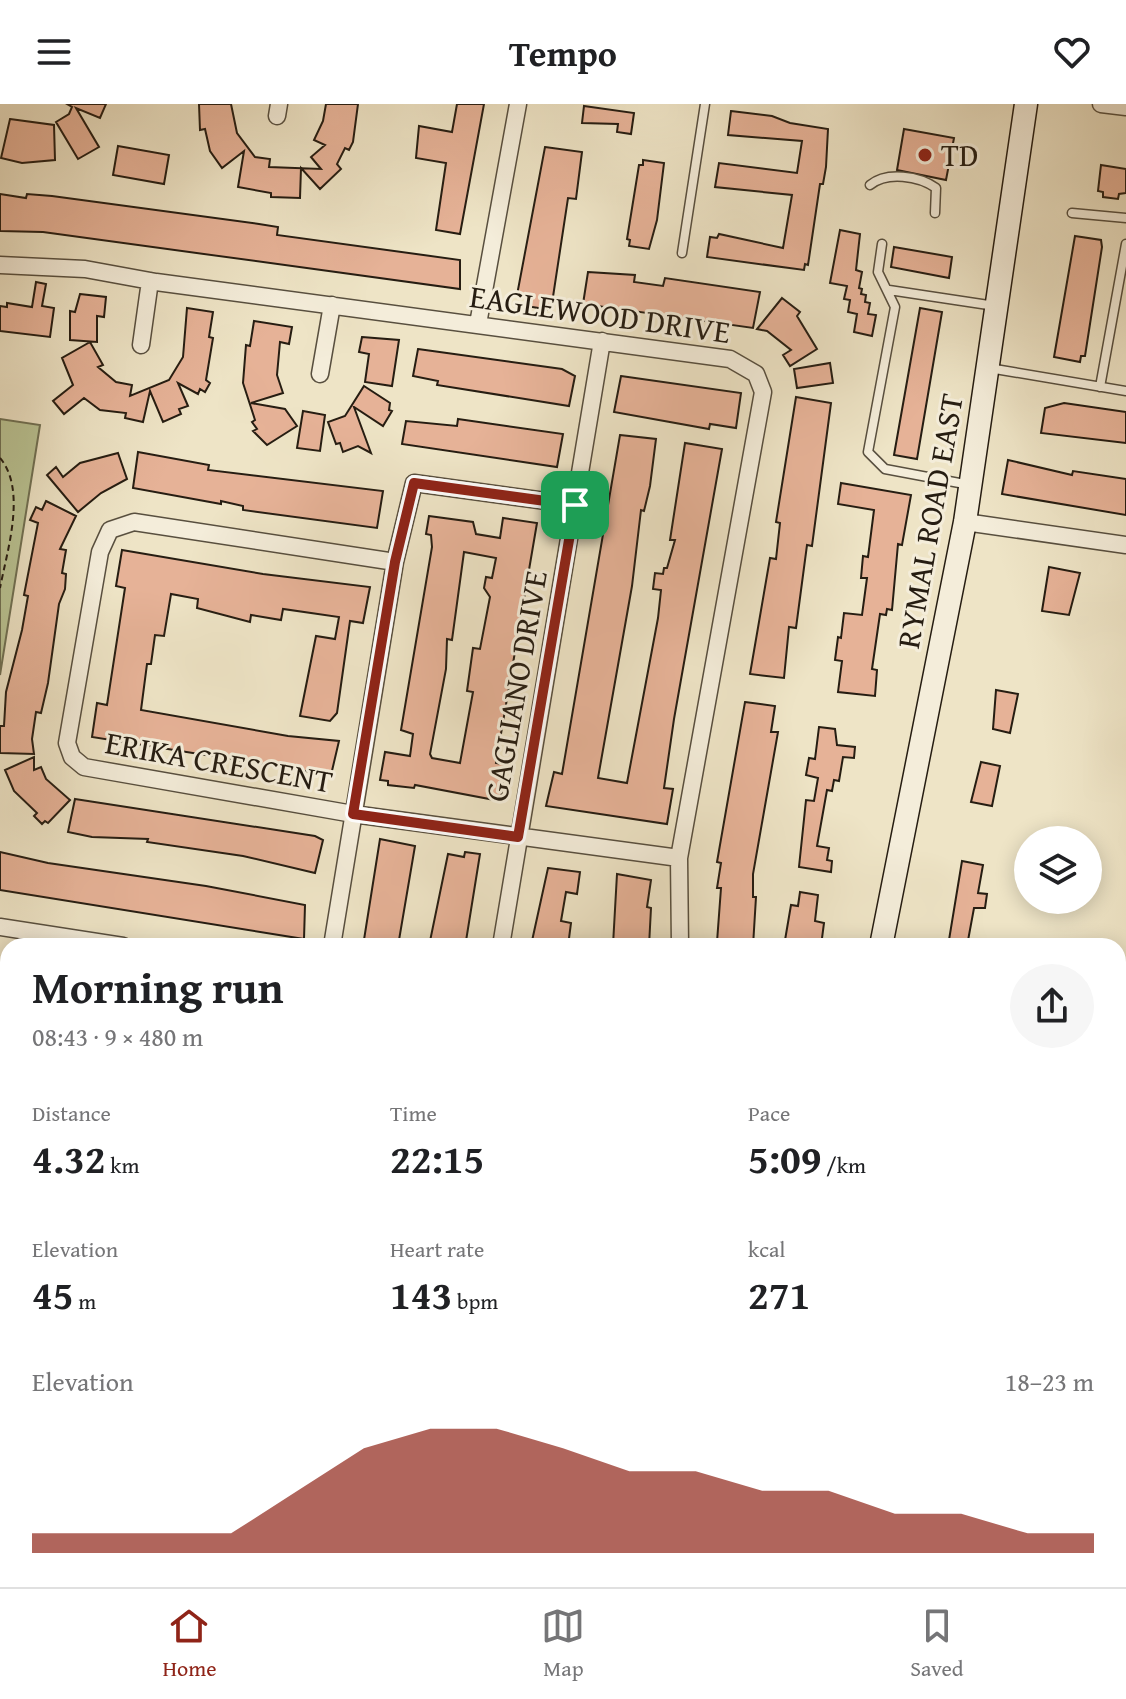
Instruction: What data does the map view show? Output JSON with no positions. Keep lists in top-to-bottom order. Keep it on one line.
{"streets":{"main road":["RYMAL ROAD EAST"],"street":["EAGLEWOOD DRIVE","GAGLIANO DRIVE","ERIKA CRESCENT"]},"crossings":[["EAGLEWOOD DRIVE","GAGLIANO DRIVE"]],"places":["TD"],"page":{"header":"Tempo","heading":["Morning run","08:43 · 9 × 480 m"],"stats":[["Distance","4.32 km"],["Time","22:15"],["Pace","5:09 /km"],["Elevation","45 m"],["Heart rate","143 bpm"],["kcal","271"]],"chart":["Elevation","18–23 m"],"tabs":["Home","Map","Saved"]}}
